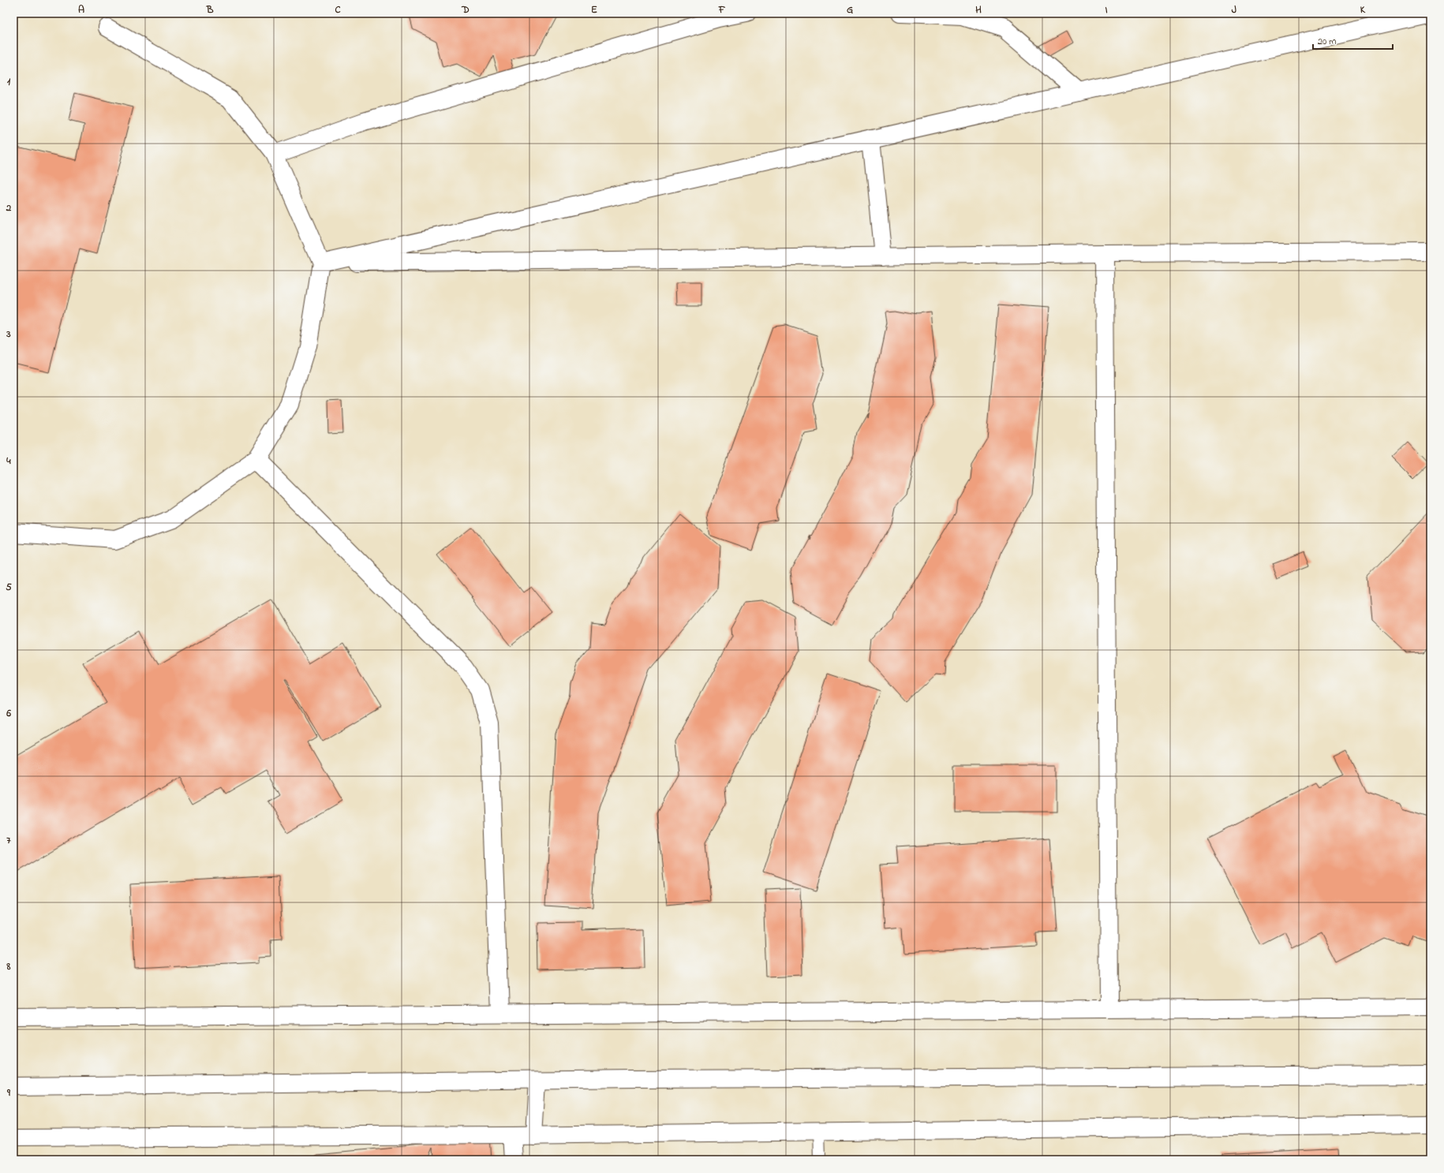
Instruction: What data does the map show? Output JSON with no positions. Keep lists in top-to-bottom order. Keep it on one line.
{"scale_bar":"20 m","grid":{"columns":["A","B","C","D","E","F","G","H","I","J","K"],"rows":["1","2","3","4","5","6","7","8","9"]}}
